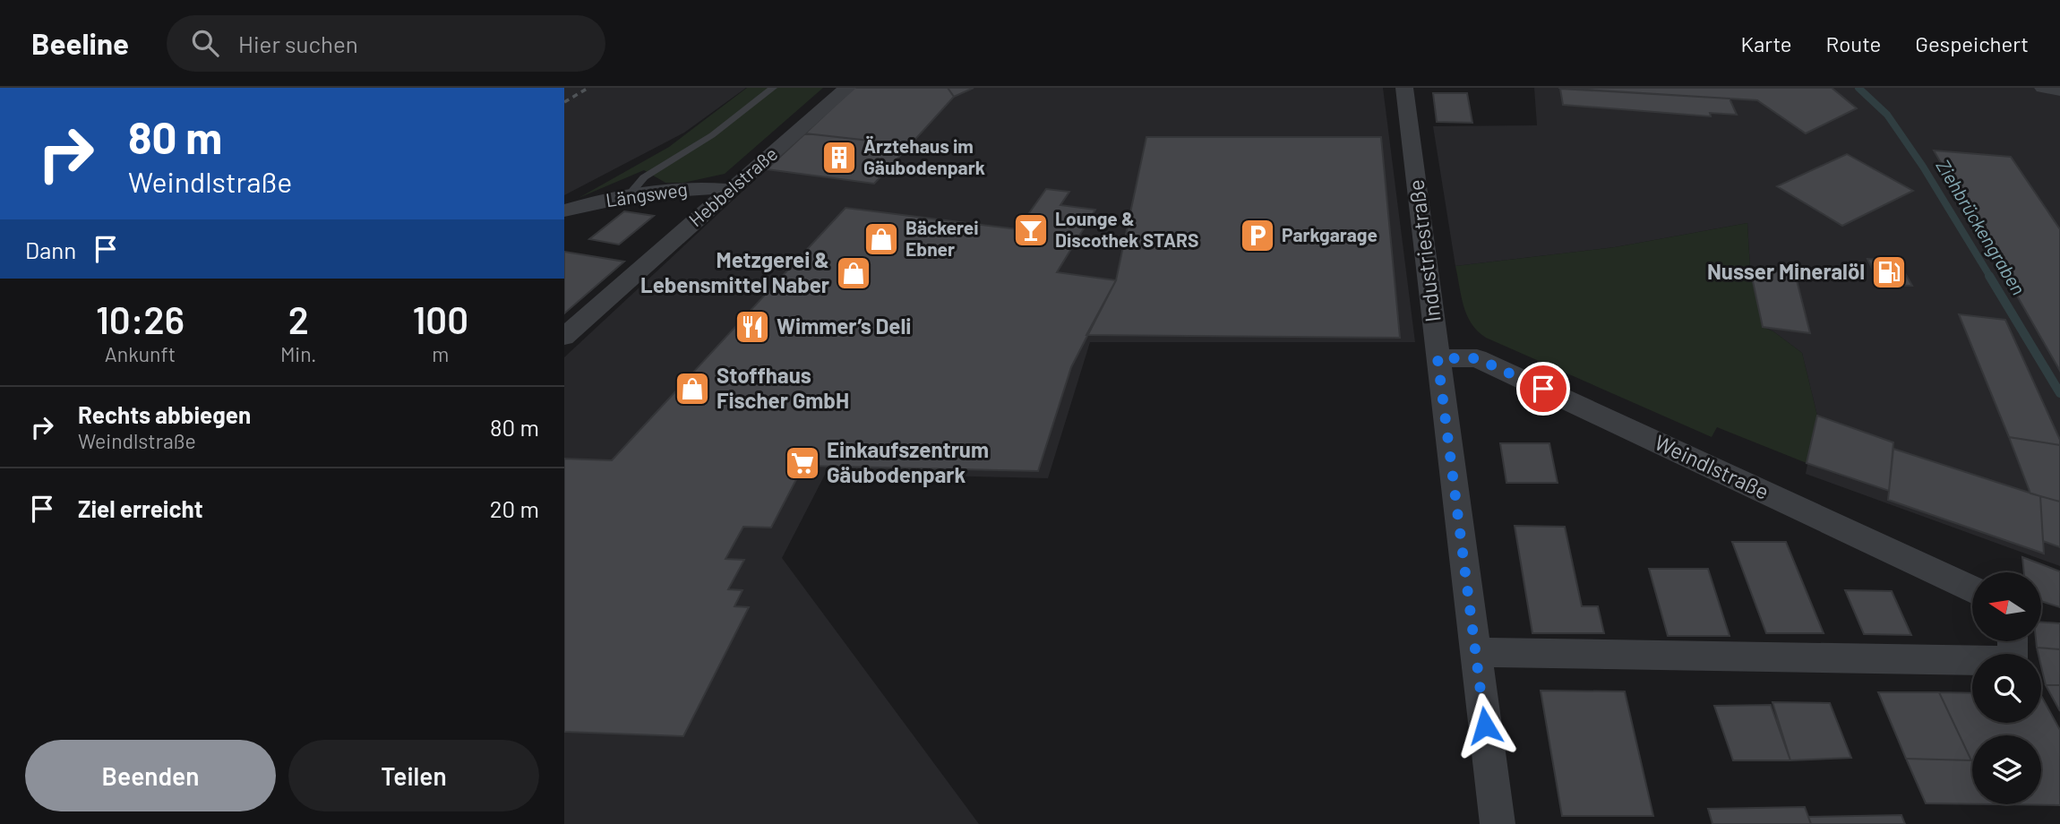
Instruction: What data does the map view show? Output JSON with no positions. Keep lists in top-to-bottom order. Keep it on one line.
{"streets":{"street":["Hebbelstraße","Längsweg","Industriestraße","Weindlstraße"]},"crossings":[["Hebbelstraße","Längsweg"],["Industriestraße","Weindlstraße"]],"water":["Ziehbrückengraben"],"places":{"building":["Ärztehaus im Gäubodenpark"],"bar":["Lounge & Discothek STARS"],"parking":["Parkgarage"],"shop":["Bäckerei Ebner","Metzgerei & Lebensmittel Naber","Stoffhaus Fischer GmbH"],"fuel station":["Nusser Mineralöl"],"restaurant":["Wimmer’s Deli"],"supermarket":["Einkaufszentrum Gäubodenpark"]},"north":"left","page":{"header":"Beeline","search":"Hier suchen","nav":["Karte","Route","Gespeichert"],"turn":["80 m","Weindlstraße"],"then":"Dann","eta":["10:26","Ankunft","2","Min.","100","m"],"list":[{"name":"Rechts abbiegen","note":"Weindlstraße","value":"80 m"},{"name":"Ziel erreicht","value":"20 m"}],"buttons":["Beenden","Teilen"]}}
